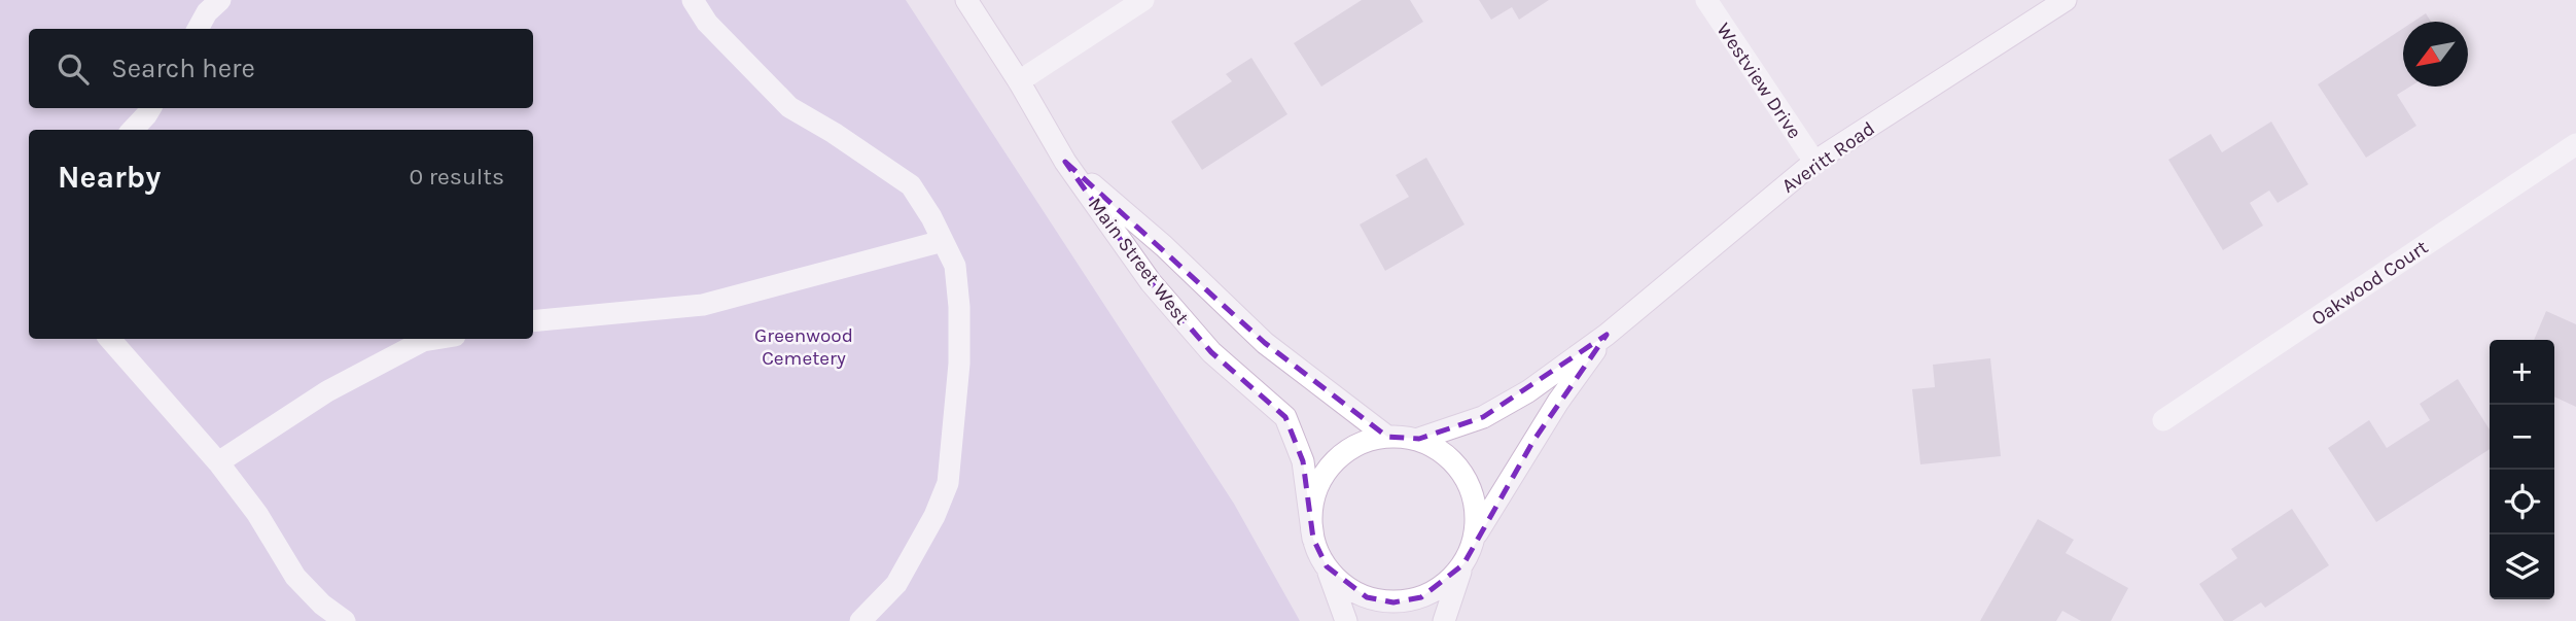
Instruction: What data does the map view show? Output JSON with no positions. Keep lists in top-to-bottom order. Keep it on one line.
{"streets":{"street":["Westview Drive","Averitt Road","Main Street West","Oakwood Court"]},"crossings":[["Westview Drive","Averitt Road"],["Averitt Road","Main Street West"]],"parks":["Greenwood Cemetery"],"north":"bottom left","page":{"search":"Search here","heading":["Nearby","0 results"],"map_buttons":["+","−"]}}
